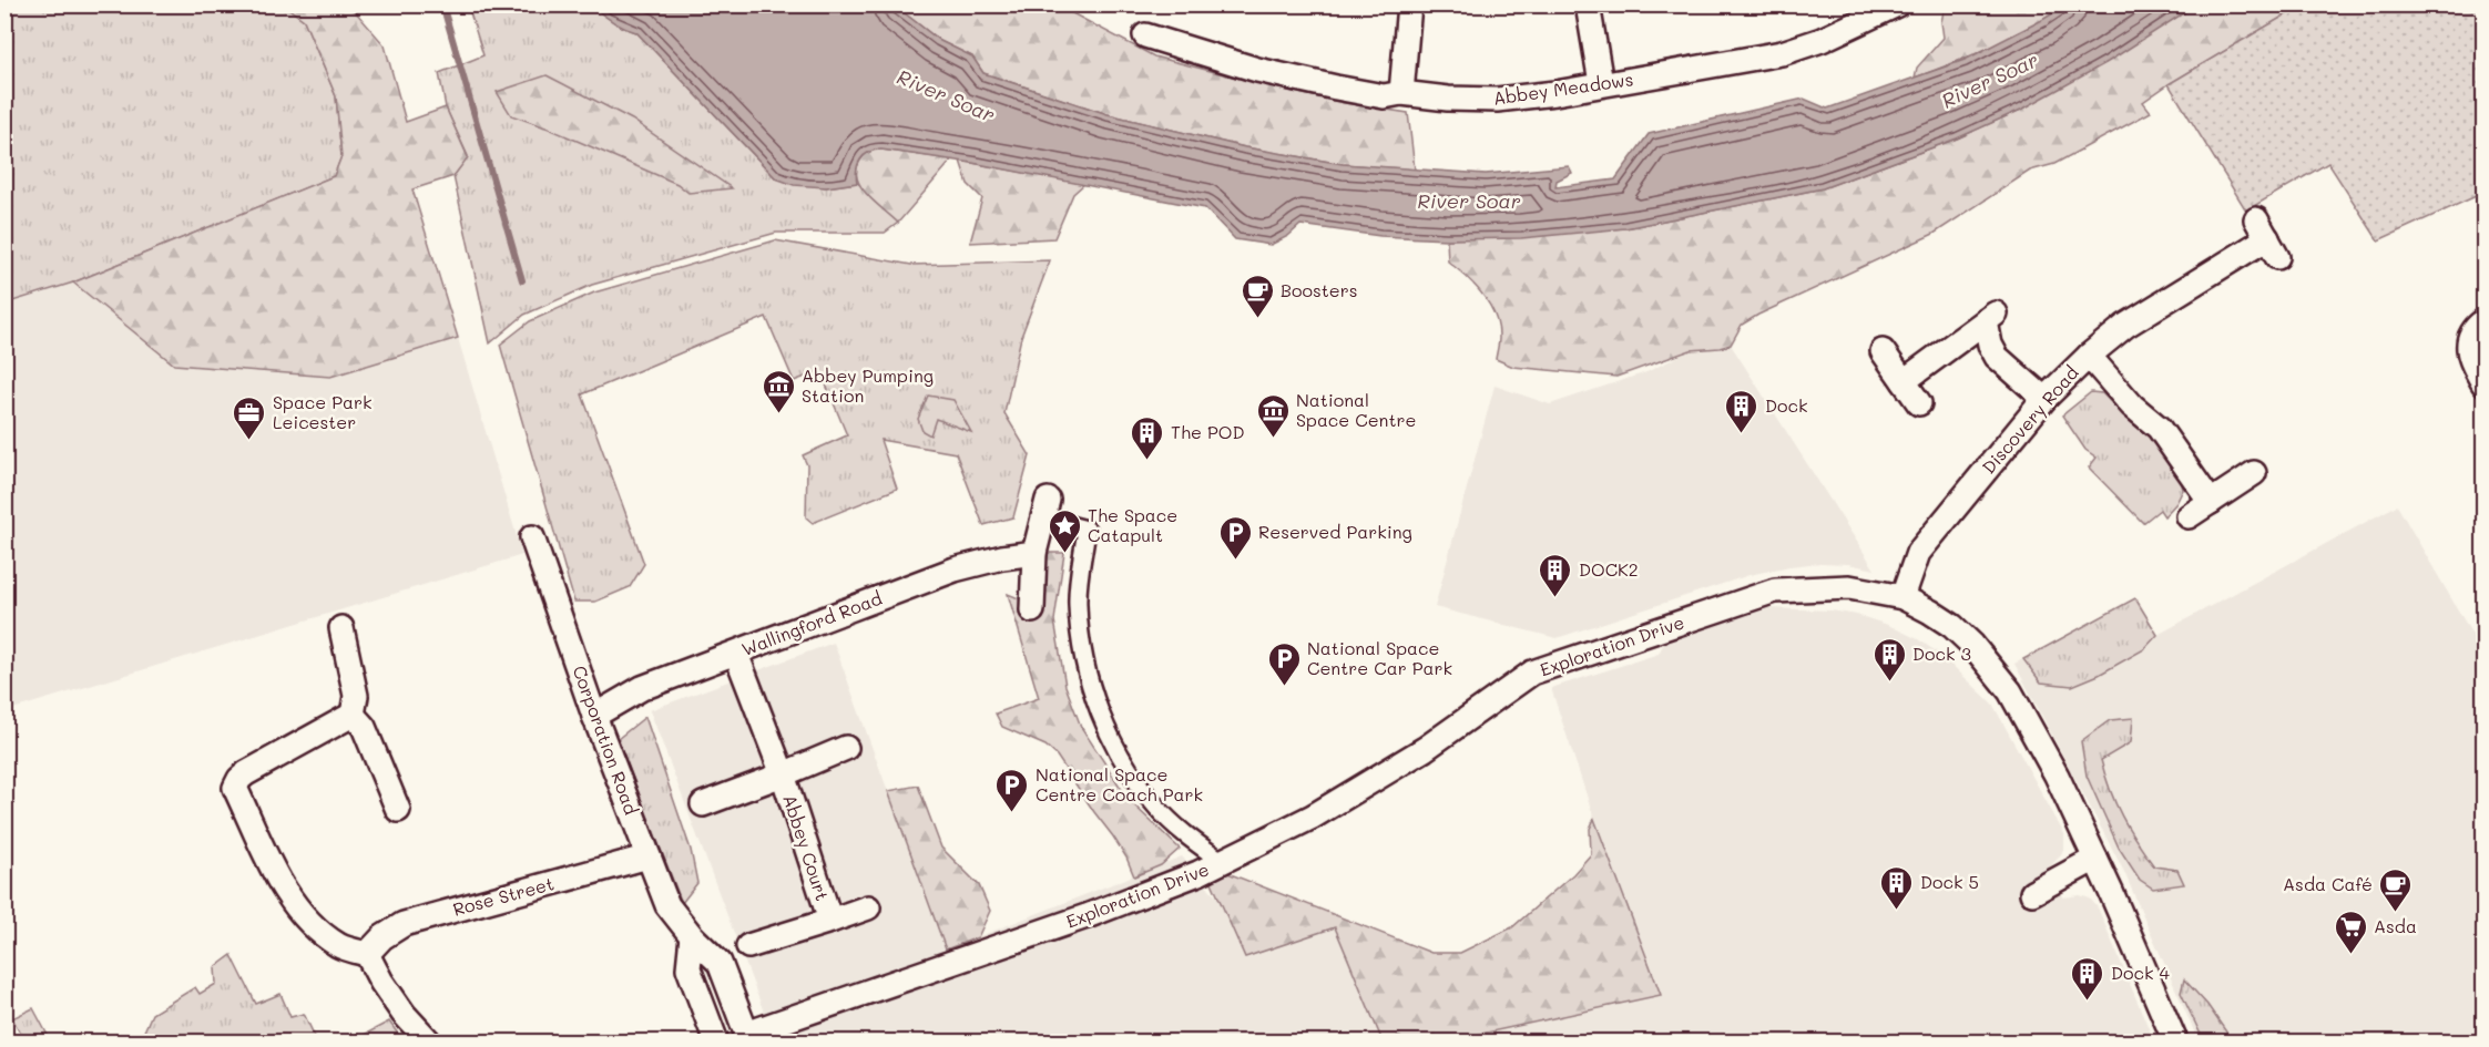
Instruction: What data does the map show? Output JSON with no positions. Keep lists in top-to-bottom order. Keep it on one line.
{"streets":{"street":["Abbey Meadows","Discovery Road","Wallingford Road","Exploration Drive","Corporation Road","Abbey Court","Rose Street"]},"crossings":[["Discovery Road","Exploration Drive"],["Wallingford Road","Corporation Road"],["Wallingford Road","Abbey Court"],["Exploration Drive","Corporation Road"],["Corporation Road","Rose Street"]],"water":["River Soar"],"places":{"cafe":["Boosters","Asda Café"],"museum":["Abbey Pumping Station","National Space Centre"],"building":["Dock","The POD","DOCK2","Dock 3","Dock 5","Dock 4"],"office":["Space Park Leicester"],"place":["The Space Catapult"],"parking":["Reserved Parking","National Space Centre Car Park","National Space Centre Coach Park"],"supermarket":["Asda"]}}
